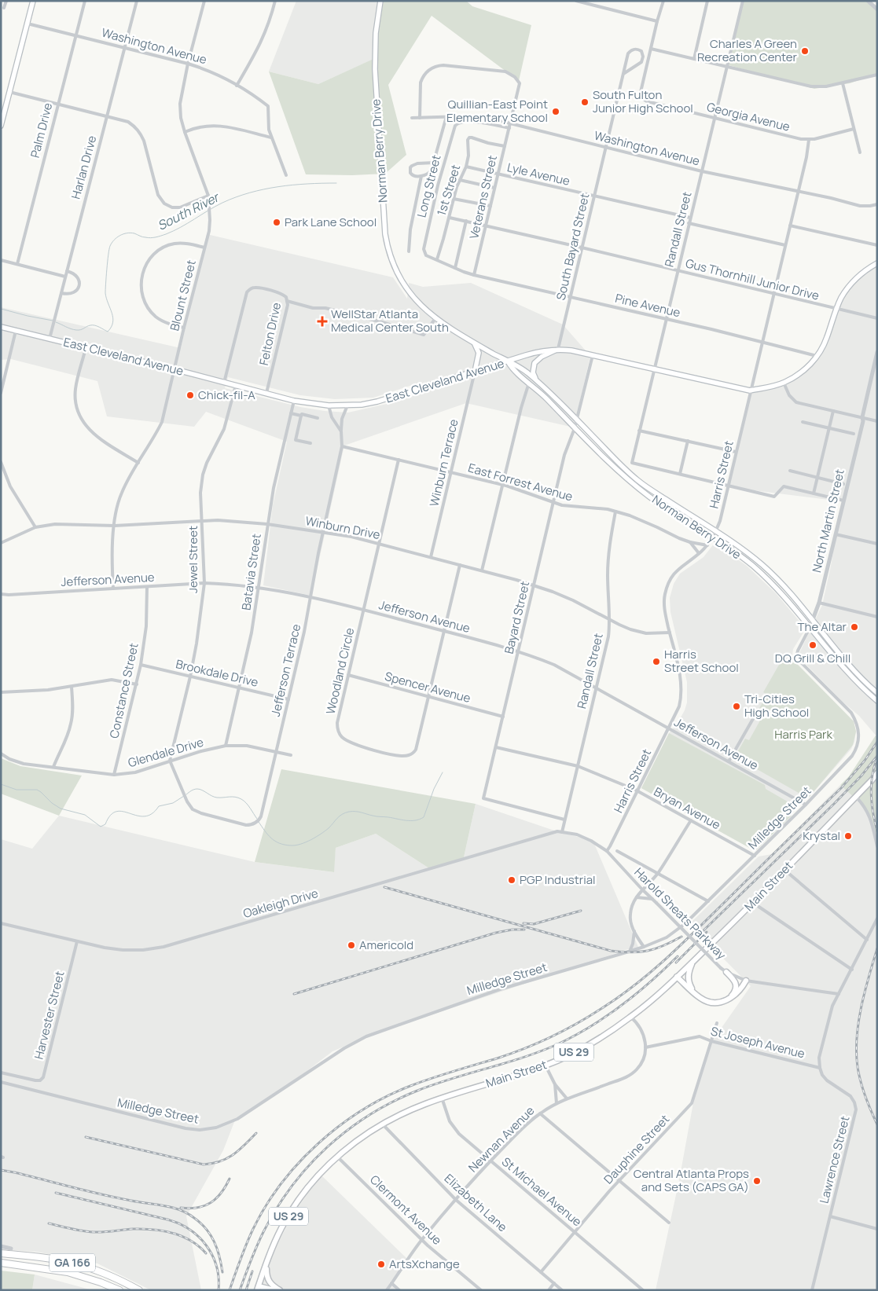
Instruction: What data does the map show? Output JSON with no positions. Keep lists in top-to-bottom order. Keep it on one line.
{"streets":{"highway":["GA 166"],"main road":["Norman Berry Drive","East Cleveland Avenue","Main Street","US 29"],"street":["Washington Avenue","Georgia Avenue","Palm Drive","Harlan Drive","Lyle Avenue","Long Street","1st Street","Veterans Street","Randall Street","South Bayard Street","Gus Thornhill Junior Drive","Blount Street","Pine Avenue","Felton Drive","Winburn Terrace","Harris Street","East Forrest Avenue","North Martin Street","Winburn Drive","Jewel Street","Batavia Street","Jefferson Avenue","Bayard Street","Jefferson Terrace","Woodland Circle","Brookdale Drive","Spencer Avenue","Constance Street","Glendale Drive","Bryan Avenue","Milledge Street","Oakleigh Drive","Harold Sheats Parkway","Harvester Street","St Joseph Avenue","Newnan Avenue","Dauphine Street","Lawrence Street","St Michael Avenue","Elizabeth Lane","Clermont Avenue"]},"crossings":[["Washington Avenue","Palm Drive"],["Washington Avenue","Harlan Drive"],["Washington Avenue","Veterans Street"],["Washington Avenue","Randall Street"],["Washington Avenue","South Bayard Street"],["Washington Avenue","Blount Street"],["Washington Avenue","Harris Street"],["Georgia Avenue","Randall Street"],["Georgia Avenue","Harris Street"],["Norman Berry Drive","East Cleveland Avenue"],["Norman Berry Drive","Harris Street"],["Norman Berry Drive","North Martin Street"],["Norman Berry Drive","Bayard Street"],["Norman Berry Drive","Milledge Street"],["Harlan Drive","East Cleveland Avenue"],["Lyle Avenue","1st Street"],["Lyle Avenue","Veterans Street"],["Lyle Avenue","Randall Street"],["Lyle Avenue","South Bayard Street"],["Long Street","1st Street"],["Long Street","Veterans Street"],["Long Street","Pine Avenue"],["1st Street","Veterans Street"],["1st Street","Gus Thornhill Junior Drive"],["Veterans Street","Gus Thornhill Junior Drive"],["Veterans Street","Pine Avenue"],["Randall Street","Gus Thornhill Junior Drive"],["Randall Street","Pine Avenue"],["Randall Street","East Cleveland Avenue"],["Randall Street","East Forrest Avenue"],["Randall Street","Winburn Drive"],["Randall Street","Jefferson Avenue"],["Randall Street","Bayard Street"],["Randall Street","Bryan Avenue"],["Randall Street","Oakleigh Drive"],["Randall Street","Harold Sheats Parkway"],["South Bayard Street","Gus Thornhill Junior Drive"],["South Bayard Street","Pine Avenue"],["South Bayard Street","East Cleveland Avenue"],["Gus Thornhill Junior Drive","East Cleveland Avenue"],["Gus Thornhill Junior Drive","Harris Street"],["Blount Street","East Cleveland Avenue"],["Blount Street","Winburn Drive"],["Blount Street","Jefferson Avenue"],["Pine Avenue","East Cleveland Avenue"],["Pine Avenue","Harris Street"],["Felton Drive","East Cleveland Avenue"],["East Cleveland Avenue","Winburn Terrace"],["East Cleveland Avenue","Harris Street"],["East Cleveland Avenue","Jewel Street"],["East Cleveland Avenue","Batavia Street"],["East Cleveland Avenue","Bayard Street"],["East Cleveland Avenue","Jefferson Terrace"],["Winburn Terrace","East Forrest Avenue"],["Winburn Terrace","Winburn Drive"],["Harris Street","East Forrest Avenue"],["Harris Street","Winburn Drive"],["Harris Street","Jefferson Avenue"],["Harris Street","Bryan Avenue"],["Harris Street","Harold Sheats Parkway"],["East Forrest Avenue","Bayard Street"],["East Forrest Avenue","Jefferson Terrace"],["East Forrest Avenue","Woodland Circle"],["North Martin Street","Milledge Street"],["Winburn Drive","Jewel Street"],["Winburn Drive","Batavia Street"],["Winburn Drive","Bayard Street"],["Winburn Drive","Jefferson Terrace"],["Winburn Drive","Woodland Circle"],["Jewel Street","Jefferson Avenue"],["Jewel Street","Jefferson Terrace"],["Jewel Street","Brookdale Drive"],["Jewel Street","Glendale Drive"],["Batavia Street","Jefferson Avenue"],["Batavia Street","Brookdale Drive"],["Batavia Street","Glendale Drive"],["Jefferson Avenue","Bayard Street"],["Jefferson Avenue","Jefferson Terrace"],["Jefferson Avenue","Woodland Circle"],["Jefferson Avenue","Constance Street"],["Jefferson Avenue","Milledge Street"],["Bayard Street","Spencer Avenue"],["Bayard Street","Bryan Avenue"],["Jefferson Terrace","Brookdale Drive"],["Jefferson Terrace","Glendale Drive"],["Woodland Circle","Spencer Avenue"],["Brookdale Drive","Constance Street"],["Constance Street","Glendale Drive"],["Bryan Avenue","Milledge Street"],["Main Street","St Michael Avenue"],["Main Street","Elizabeth Lane"],["Main Street","Clermont Avenue"],["Oakleigh Drive","Harold Sheats Parkway"],["Oakleigh Drive","Harvester Street"],["St Joseph Avenue","Newnan Avenue"],["St Joseph Avenue","Dauphine Street"],["St Joseph Avenue","Lawrence Street"],["Newnan Avenue","St Michael Avenue"],["Newnan Avenue","Elizabeth Lane"],["Newnan Avenue","Clermont Avenue"],["Dauphine Street","St Michael Avenue"],["Dauphine Street","Elizabeth Lane"]],"water":["South River"],"parks":["Harris Park"],"places":{"other":["Charles A Green Recreation Center","South Fulton Junior High School","Quillian-East Point Elementary School","Park Lane School","Chick-fil-A","The Altar","DQ Grill & Chill","Harris Street School","Tri-Cities High School","Krystal","PGP Industrial","Americold","Central Atlanta Props and Sets (CAPS GA)","ArtsXchange"],"health":["WellStar Atlanta Medical Center South"]}}
